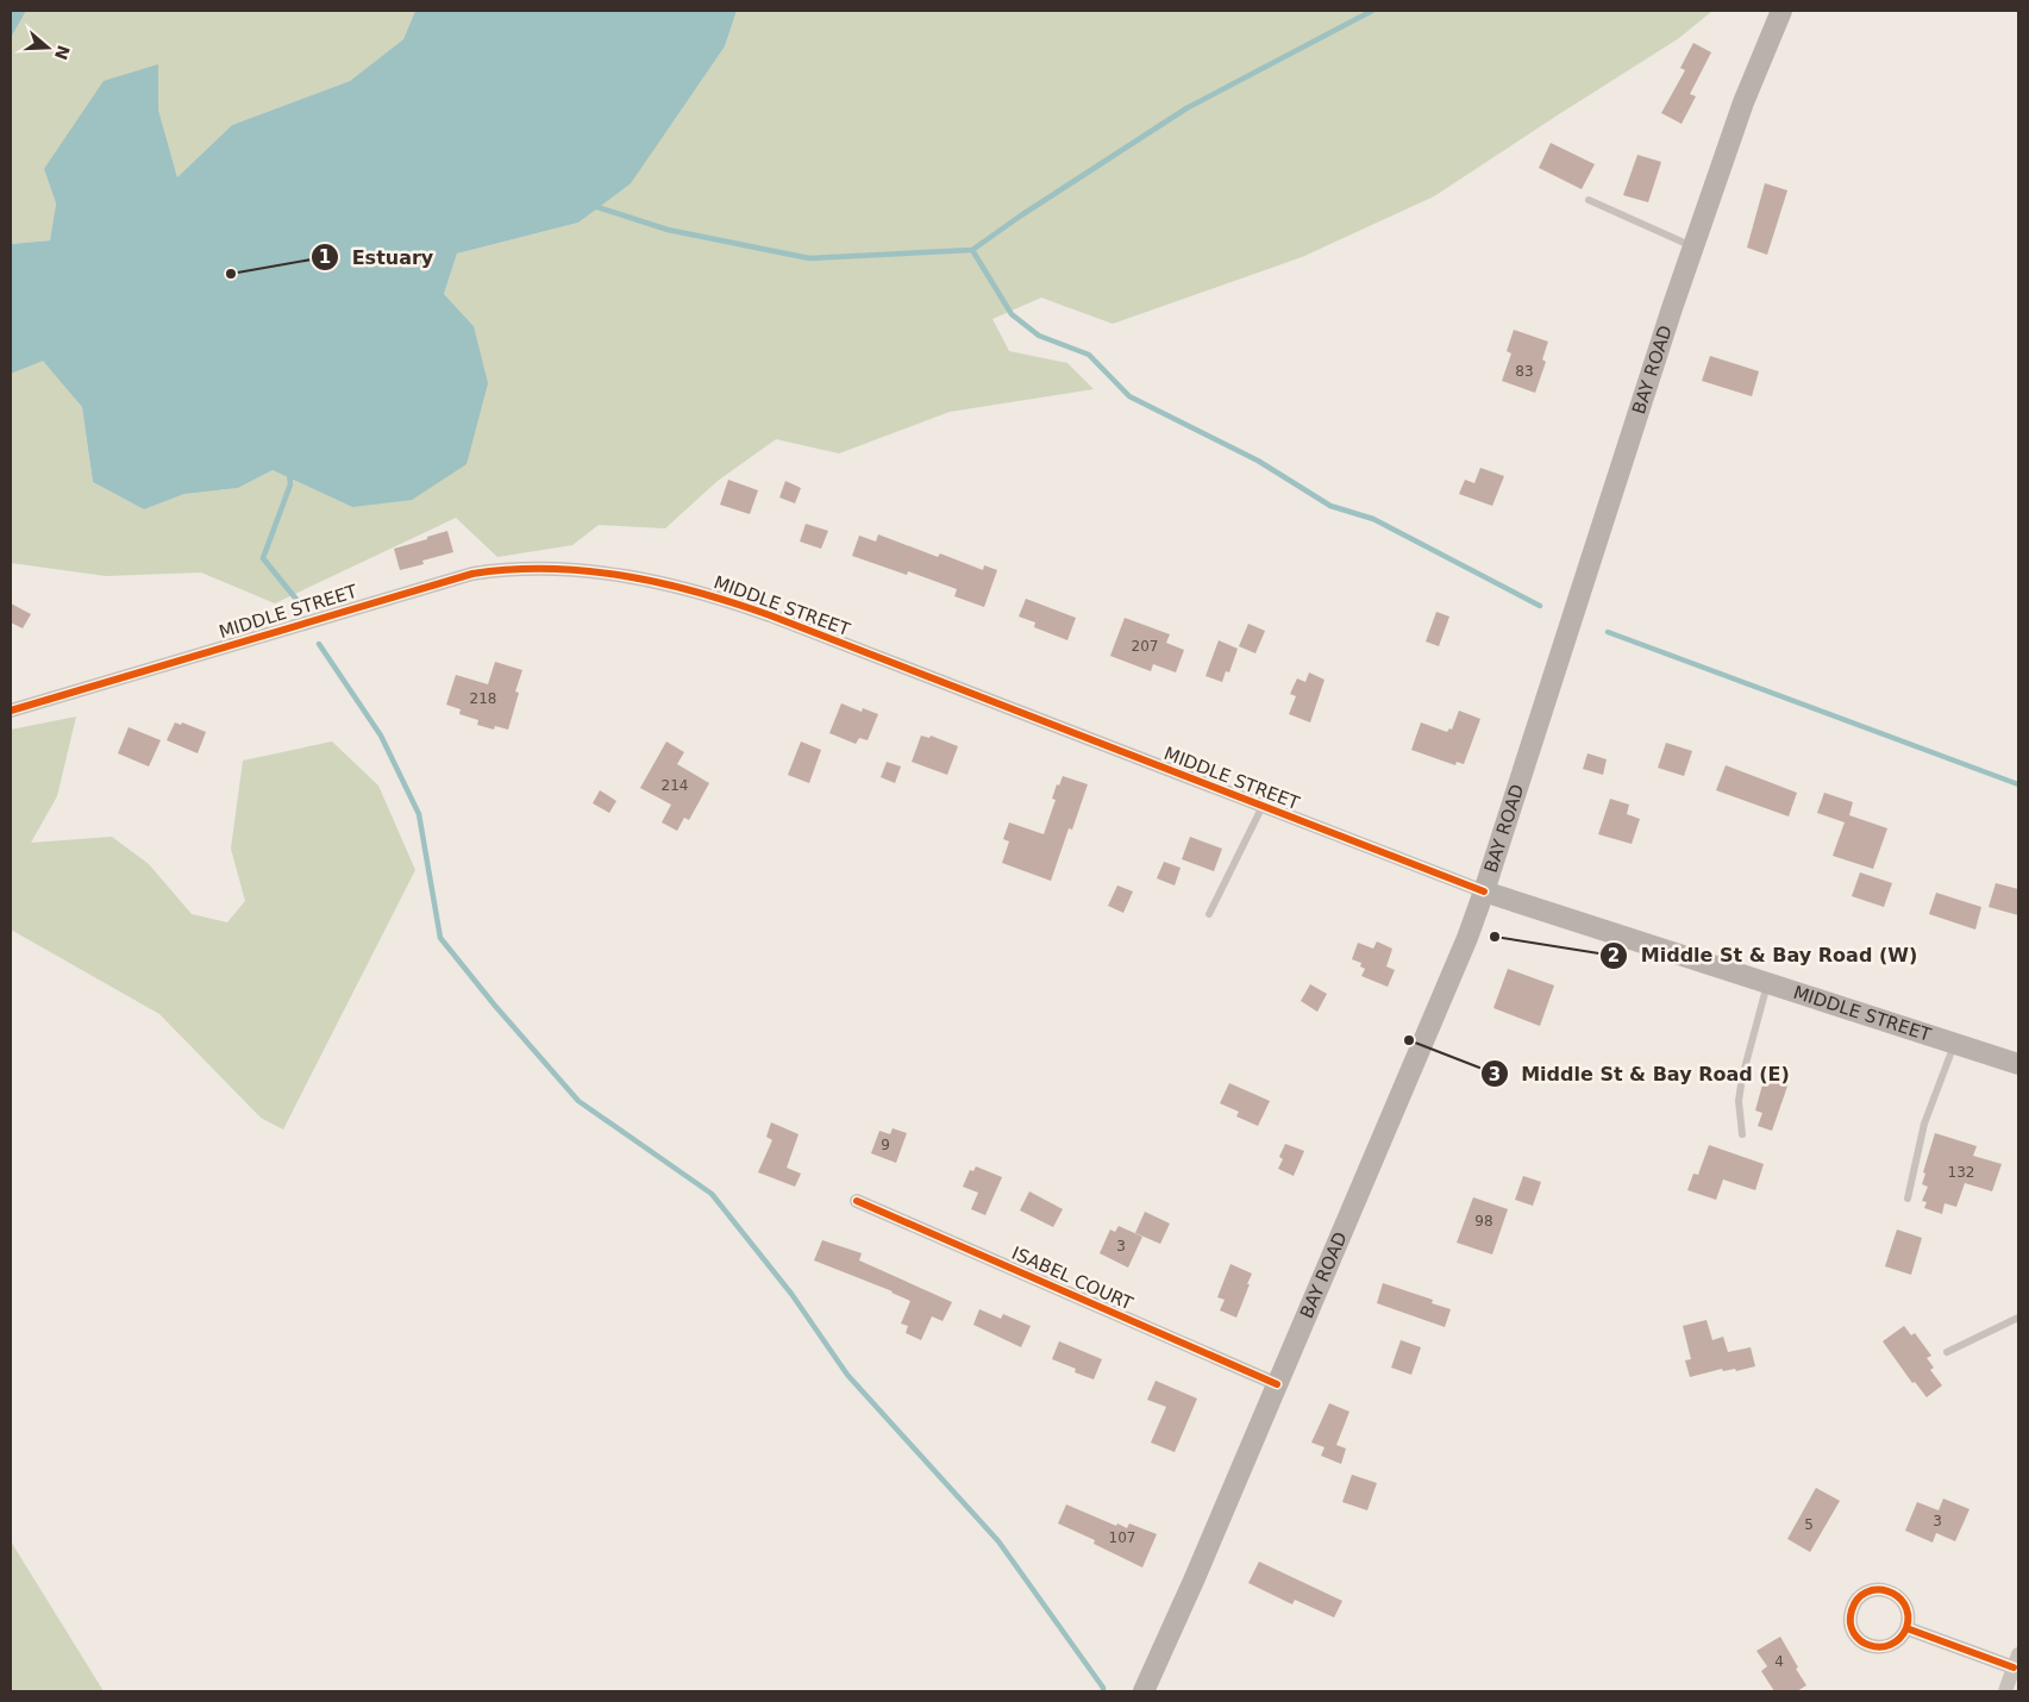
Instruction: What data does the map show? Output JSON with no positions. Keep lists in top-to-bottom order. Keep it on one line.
{"streets":{"main road":["BAY ROAD","MIDDLE STREET"],"street":["ISABEL COURT"]},"crossings":[["BAY ROAD","MIDDLE STREET"],["BAY ROAD","ISABEL COURT"]],"places":["Estuary","Middle St & Bay Road (W)","Middle St & Bay Road (E)"],"house_numbers":["83","207","218","214","9","132","98","3","3","5","107","4"],"north":"right"}
